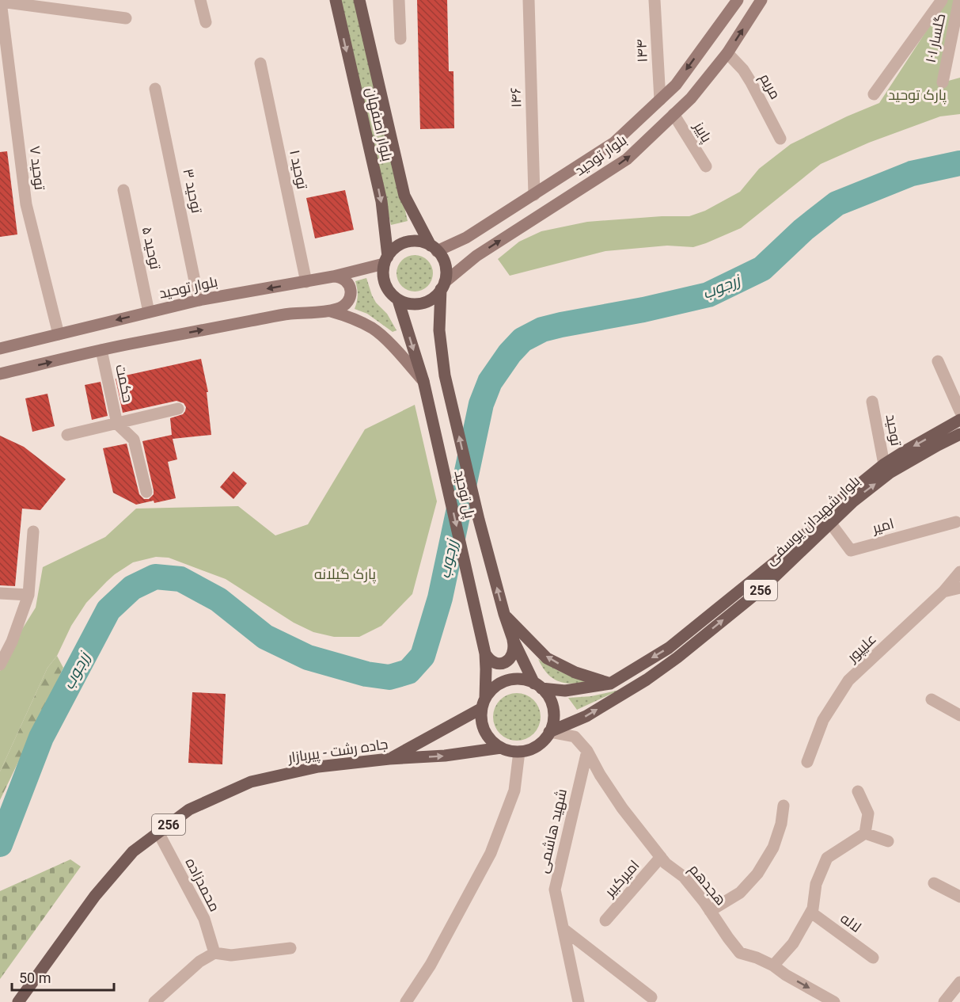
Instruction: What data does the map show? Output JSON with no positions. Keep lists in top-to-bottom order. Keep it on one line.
{"streets":{"main road":["بلوار اصفهان","بلوار توحید","پل توحید","بلوار شهیدان یوسفی","256","جاده رشت - پیربازار"],"street":["گلسار ۱۰۱","۱۴۴","مریم","۱۴۶","پاییز","توحید ۷","توحید ۱","توحید ۳","توحید ۵","حکمت","توحید","امیر","علیپور","شهید هاشمی","امیرکبیر","محمدزاده","هجدهم","لاله"]},"crossings":[["۱۴۴","بلوار توحید"],["مریم","بلوار توحید"],["۱۴۶","بلوار توحید"],["بلوار اصفهان","بلوار توحید"],["بلوار اصفهان","پل توحید"],["پاییز","بلوار توحید"],["بلوار توحید","توحید ۷"],["بلوار توحید","توحید ۱"],["بلوار توحید","توحید ۳"],["بلوار توحید","توحید ۵"],["بلوار توحید","پل توحید"],["توحید","بلوار شهیدان یوسفی"],["پل توحید","بلوار شهیدان یوسفی"],["پل توحید","256"],["پل توحید","جاده رشت - پیربازار"],["بلوار شهیدان یوسفی","امیر"],["بلوار شهیدان یوسفی","256"],["بلوار شهیدان یوسفی","جاده رشت - پیربازار"],["256","جاده رشت - پیربازار"],["جاده رشت - پیربازار","محمدزاده"],["شهید هاشمی","هجدهم"],["امیرکبیر","هجدهم"]],"water":["زرجوب"],"parks":["پارک توحید","پارک گیلانه"],"scale_bar":"50 m"}
